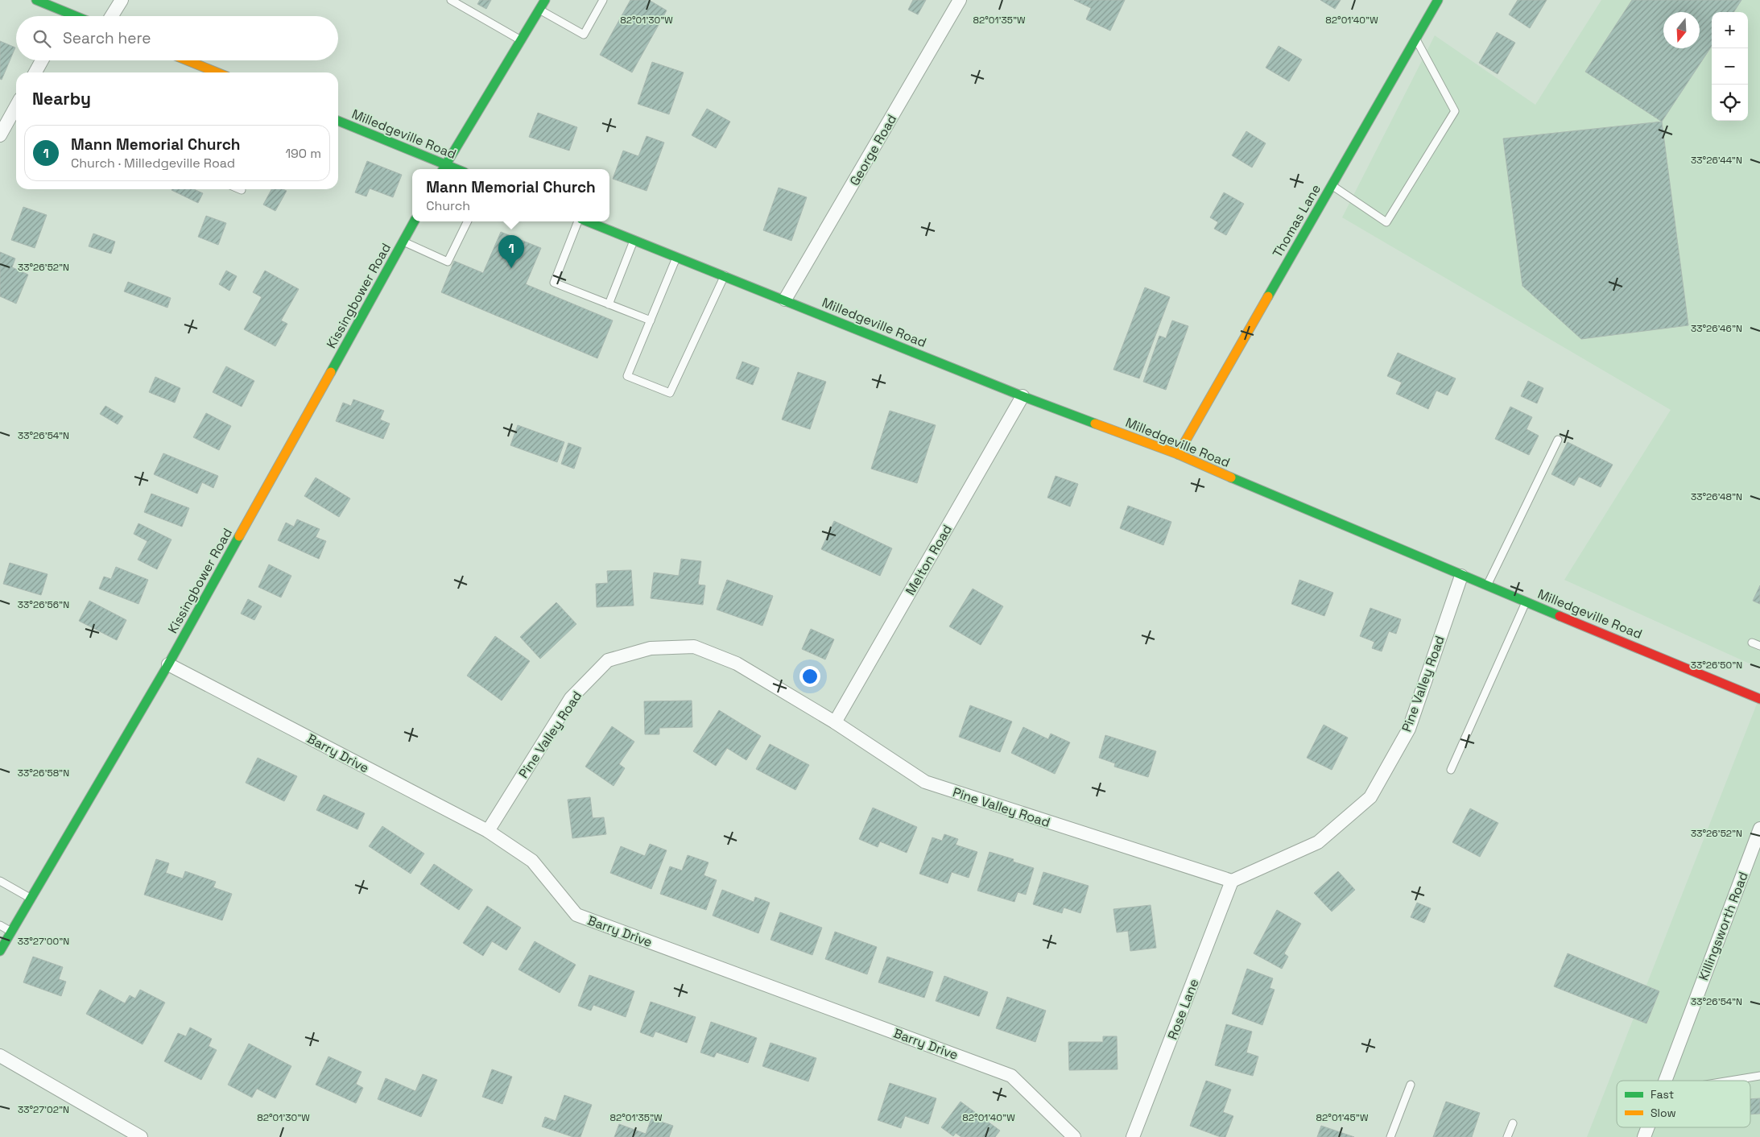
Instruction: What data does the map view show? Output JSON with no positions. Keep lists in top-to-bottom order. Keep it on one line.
{"streets":{"street":["Milledgeville Road","George Road","Thomas Lane","Kissingbower Road","Melton Road","Pine Valley Road","Barry Drive","Killingsworth Road","Rose Lane"]},"crossings":[["Milledgeville Road","George Road"],["Milledgeville Road","Thomas Lane"],["Milledgeville Road","Melton Road"],["Milledgeville Road","Pine Valley Road"],["Kissingbower Road","Barry Drive"],["Melton Road","Pine Valley Road"],["Pine Valley Road","Barry Drive"],["Pine Valley Road","Rose Lane"]],"legend":["Fast","Slow"],"north":"bottom","page":{"map_buttons":["+","−"],"search":"Search here","heading":"Nearby","list":[{"mark":"1","name":"Mann Memorial Church","note":"Church · Milledgeville Road","value":"190 m"}],"popup":["Mann Memorial Church","Church"],"pins":"1"},"coordinates":["82°01'30\"W","82°01'35\"W","82°01'40\"W","33°26'44\"N","33°26'52\"N","33°26'46\"N","33°26'54\"N","33°26'48\"N","33°26'56\"N","33°26'50\"N","33°26'58\"N","33°27'00\"N","33°27'02\"N","82°01'45\"W"]}
